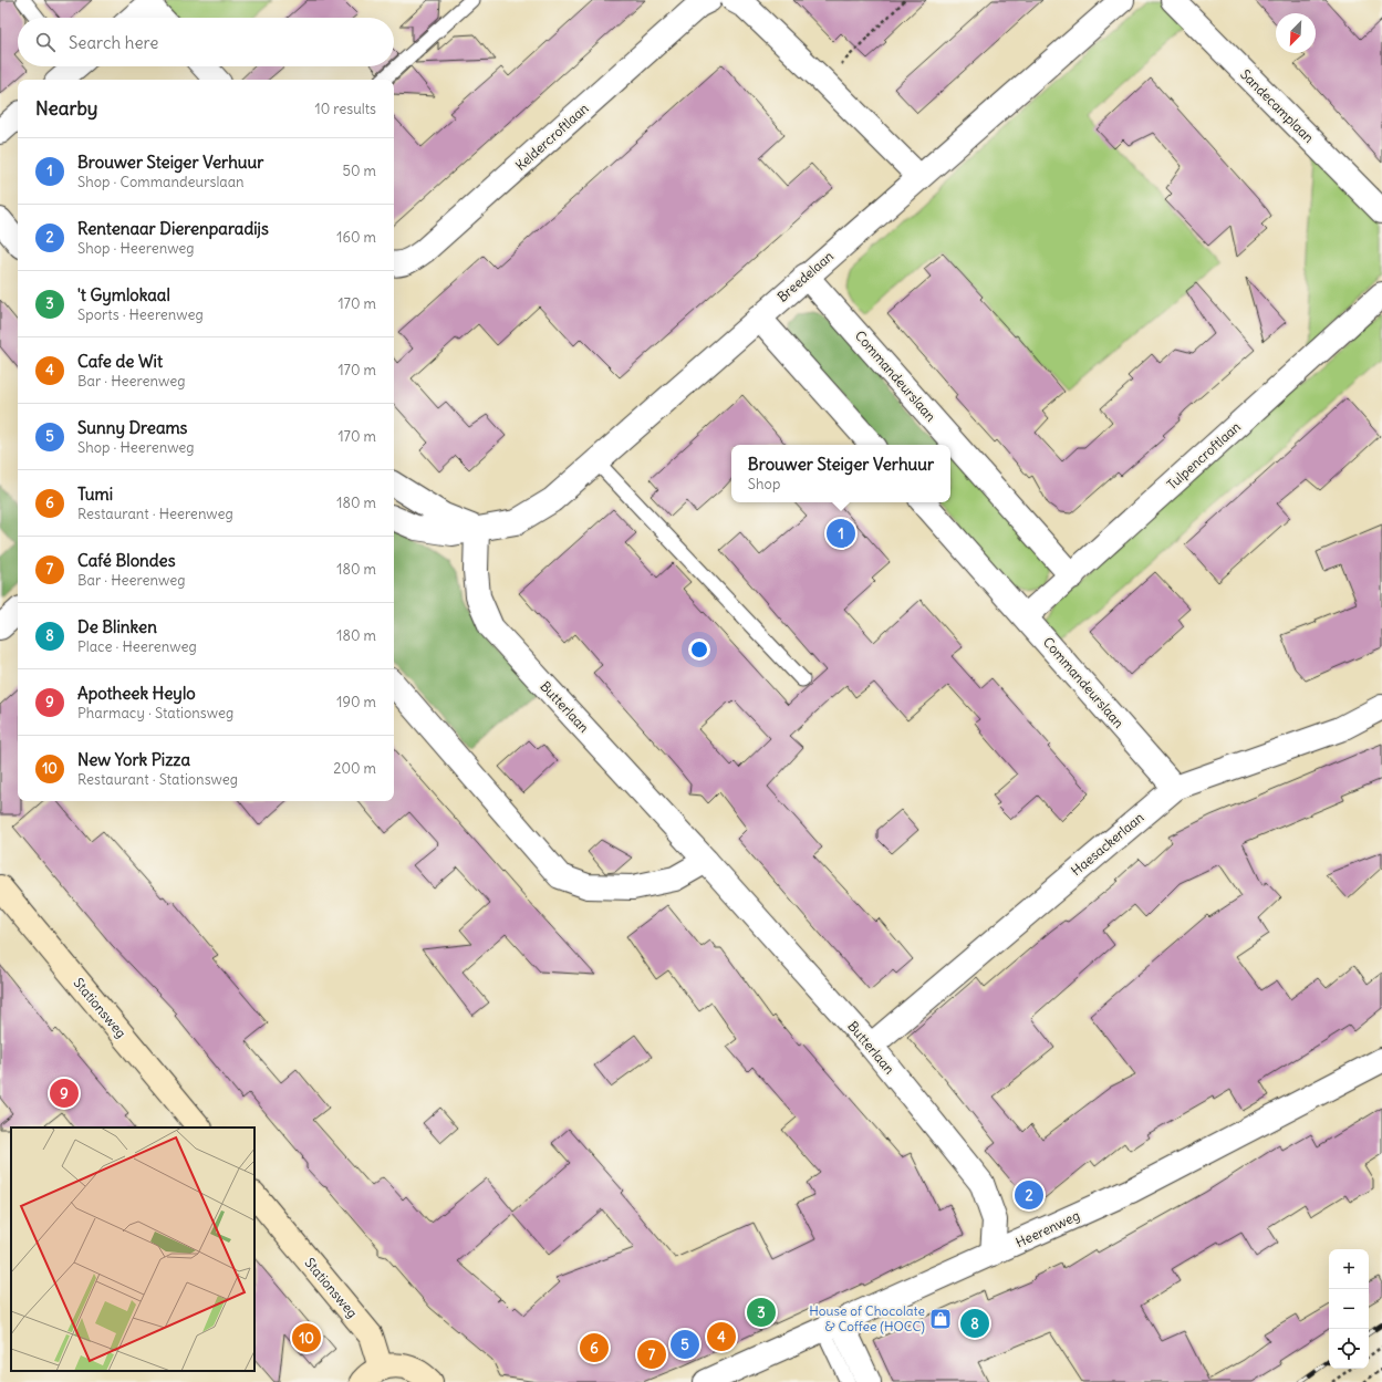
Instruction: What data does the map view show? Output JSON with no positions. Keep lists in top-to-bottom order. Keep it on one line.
{"streets":{"street":["Sandecamplaan","Keldercroftlaan","Breedelaan","Commandeurslaan","Tulpencroftlaan","Butterlaan","Haesackerlaan","Stationsweg","Heerenweg"]},"crossings":[["Breedelaan","Commandeurslaan"],["Breedelaan","Butterlaan"],["Commandeurslaan","Tulpencroftlaan"],["Commandeurslaan","Haesackerlaan"],["Butterlaan","Haesackerlaan"],["Butterlaan","Heerenweg"]],"places":{"shop":["House of Chocolate & Coffee (HOCC)"]},"north":"bottom left","page":{"search":"Search here","heading":["Nearby","10 results"],"list":[{"mark":"1","name":"Brouwer Steiger Verhuur","note":"Shop · Commandeurslaan","value":"50 m"},{"mark":"2","name":"Rentenaar Dierenparadijs","note":"Shop · Heerenweg","value":"160 m"},{"mark":"3","name":"'t Gymlokaal","note":"Sports · Heerenweg","value":"170 m"},{"mark":"4","name":"Cafe de Wit","note":"Bar · Heerenweg","value":"170 m"},{"mark":"5","name":"Sunny Dreams","note":"Shop · Heerenweg","value":"170 m"},{"mark":"6","name":"Tumi","note":"Restaurant · Heerenweg","value":"180 m"},{"mark":"7","name":"Café Blondes","note":"Bar · Heerenweg","value":"180 m"},{"mark":"8","name":"De Blinken","note":"Place · Heerenweg","value":"180 m"},{"mark":"9","name":"Apotheek Heylo","note":"Pharmacy · Stationsweg","value":"190 m"},{"mark":"10","name":"New York Pizza","note":"Restaurant · Stationsweg","value":"200 m"}],"popup":["Brouwer Steiger Verhuur","Shop"],"pins":["1","9","2","3","8","4","10","5","6","7"],"map_buttons":["+","−"]}}
